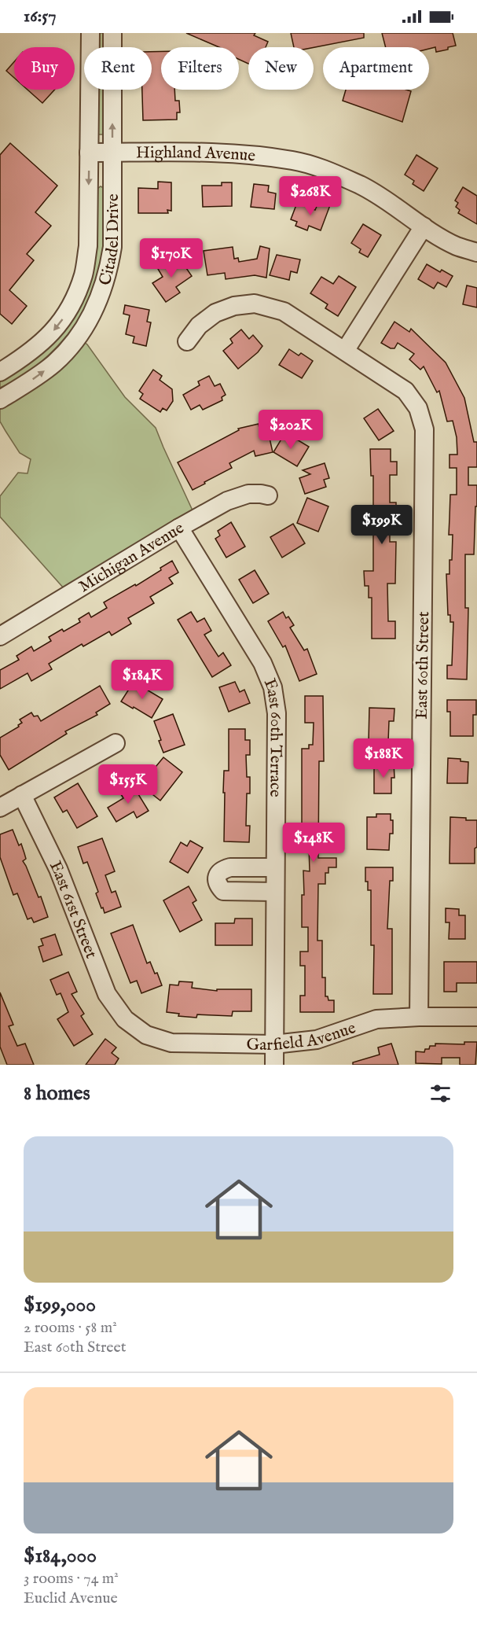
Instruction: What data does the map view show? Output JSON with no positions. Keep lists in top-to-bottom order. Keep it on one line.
{"streets":{"street":["Highland Avenue","Citadel Drive","Michigan Avenue","East 60th Street","East 60th Terrace","East 61st Street","Garfield Avenue"]},"crossings":[["Highland Avenue","Citadel Drive"],["Michigan Avenue","East 60th Terrace"],["East 60th Street","Garfield Avenue"],["East 61st Street","Garfield Avenue"]],"page":{"status":"16:57","chip":["Buy","Rent","Filters","New","Apartment"],"price":["$268K","$170K","$202K","$199K","$184K","$188K","$155K","$148K"],"heading":"8 homes","list":[{"name":"$199,000","note":"2 rooms · 58 m² · East 60th Street"},{"name":"$184,000","note":"3 rooms · 74 m² · Euclid Avenue"}]}}
